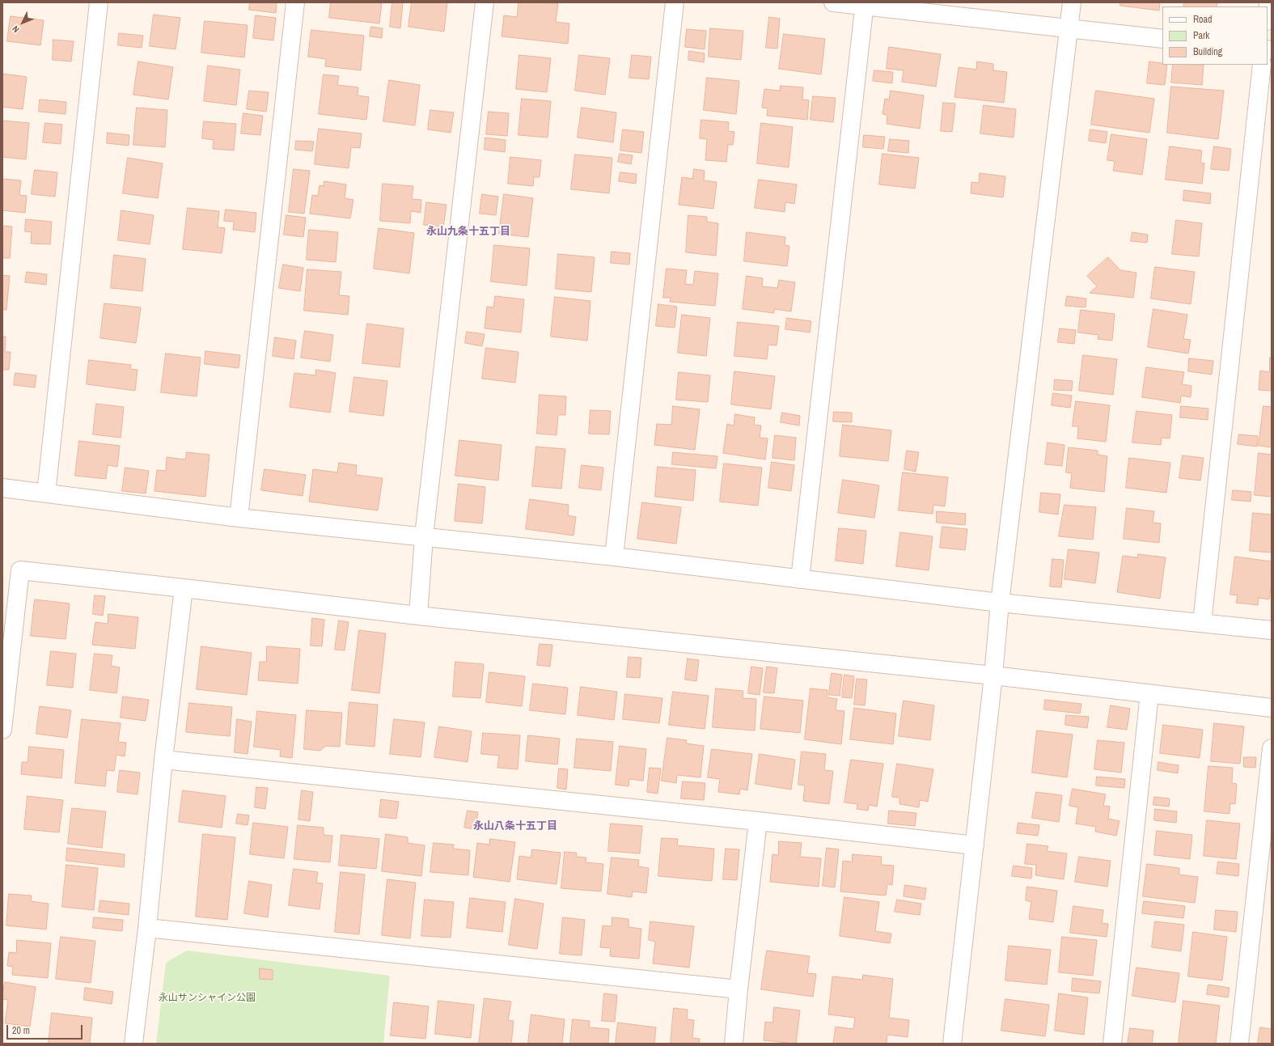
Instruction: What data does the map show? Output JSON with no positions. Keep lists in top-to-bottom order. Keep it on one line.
{"districts":["永山九条十五丁目","永山八条十五丁目"],"parks":["永山サンシャイン公園"],"legend":["Road","Park","Building"],"scale_bar":"20 m","north":"bottom left"}
